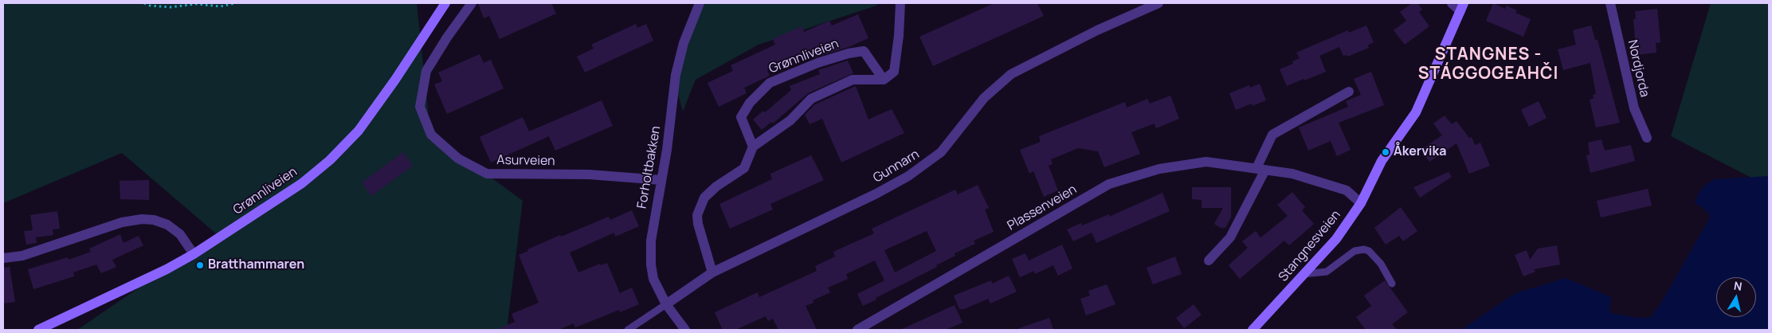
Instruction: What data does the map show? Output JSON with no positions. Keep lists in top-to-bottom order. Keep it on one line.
{"streets":{"street":["Grønnliveien","Nordjorda","Asurveien","Gunnarn","Forholtbakken","Plassenveien","Stangnesveien"]},"crossings":[["Asurveien","Forholtbakken"],["Gunnarn","Forholtbakken"],["Plassenveien","Stangnesveien"]],"districts":["STANGNES - STÁGGOGEAHČI"],"places":["Åkervika","Bratthammaren"],"north":"top"}
